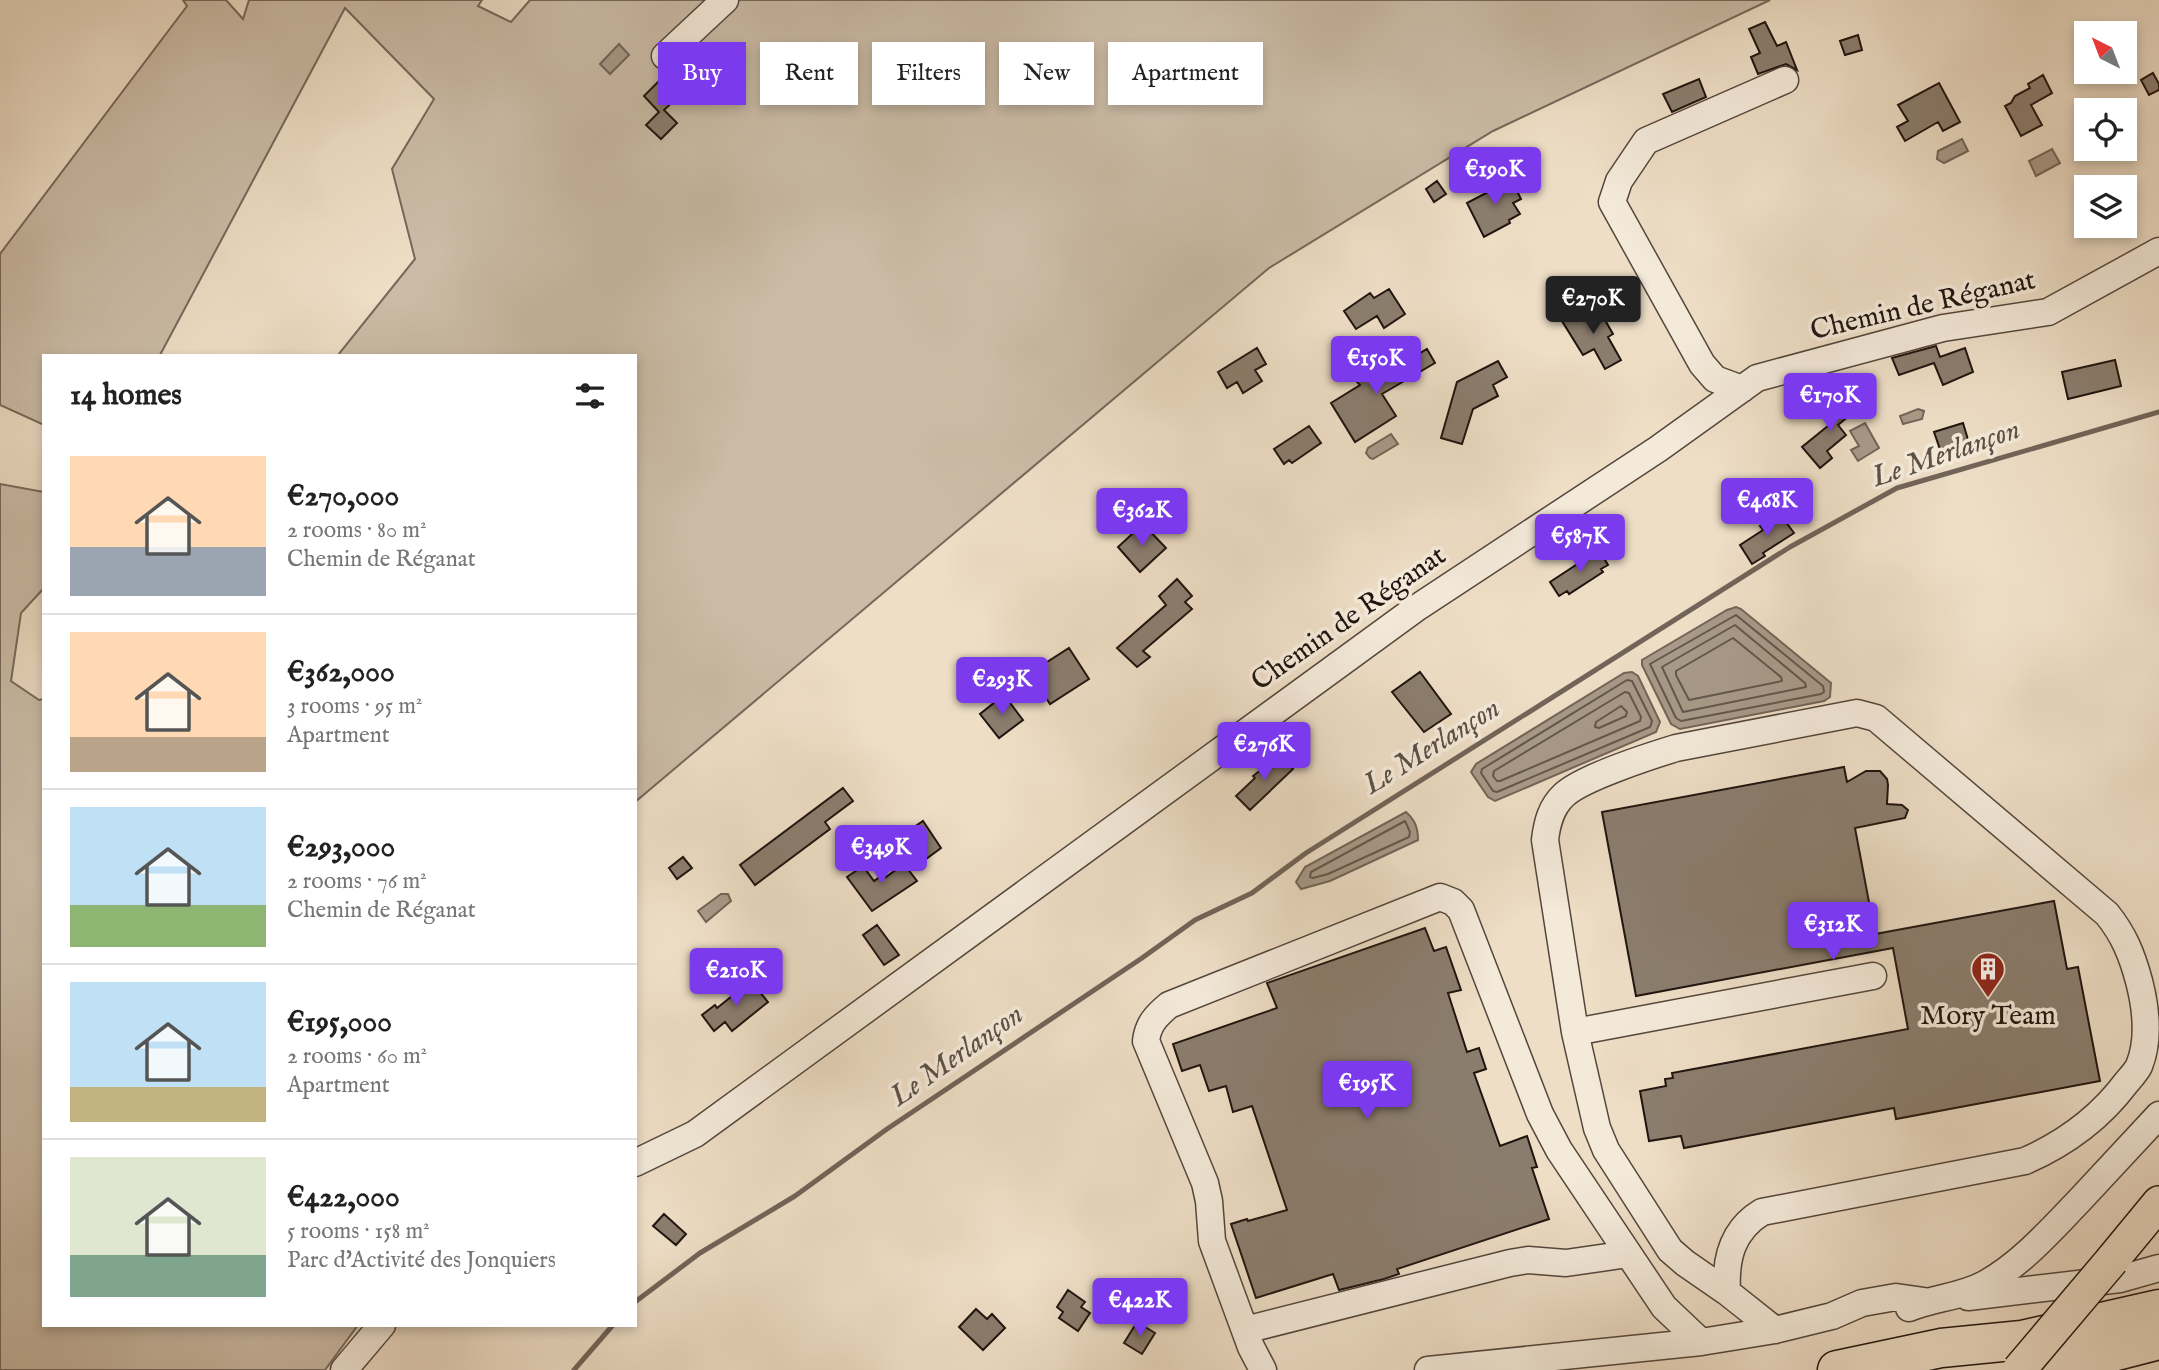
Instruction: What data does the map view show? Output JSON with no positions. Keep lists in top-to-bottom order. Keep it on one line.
{"streets":{"street":["Chemin de Réganat"]},"water":["Le Merlançon"],"places":{"building":["Mory Team"]},"north":"top left","page":{"chip":["Buy","Rent","Filters","New","Apartment"],"price":["€190K","€270K","€150K","€170K","€468K","€362K","€587K","€293K","€276K","€349K","€312K","€210K","€195K","€422K"],"heading":"14 homes","list":[{"name":"€270,000","note":"2 rooms · 80 m² · Chemin de Réganat"},{"name":"€362,000","note":"3 rooms · 95 m² · Apartment"},{"name":"€293,000","note":"2 rooms · 76 m² · Chemin de Réganat"},{"name":"€195,000","note":"2 rooms · 60 m² · Apartment"},{"name":"€422,000","note":"5 rooms · 158 m² · Parc d'Activité des Jonquiers"}]}}
